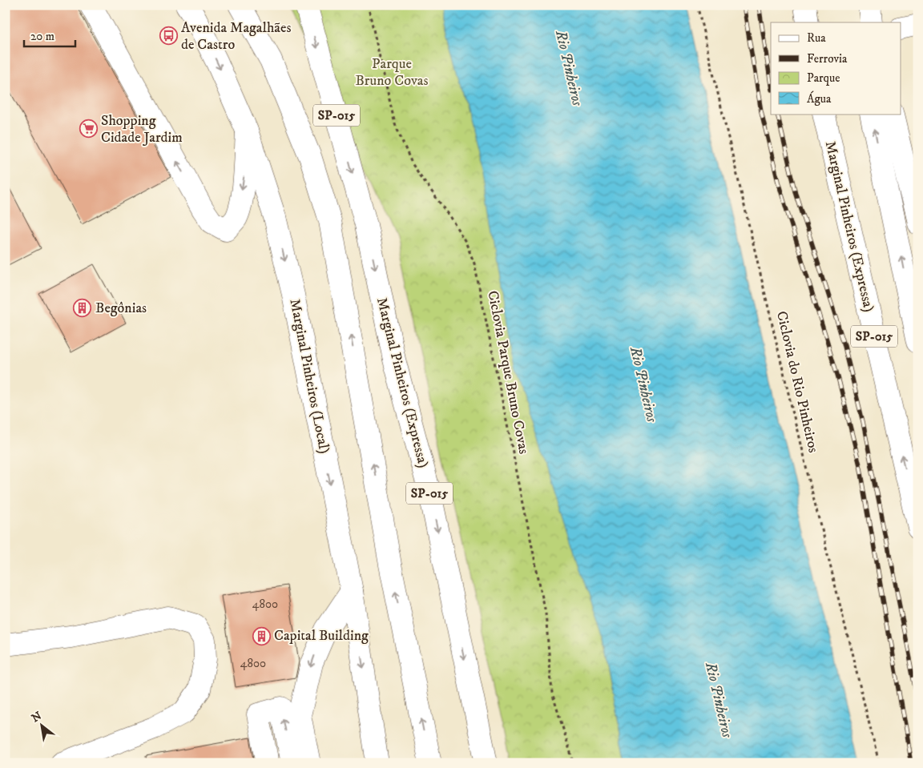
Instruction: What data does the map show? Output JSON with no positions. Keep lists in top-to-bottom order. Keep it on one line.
{"streets":{"main road":["SP-015","Marginal Pinheiros (Expressa)","Marginal Pinheiros (Local)"],"path":["Ciclovia Parque Bruno Covas","Ciclovia do Rio Pinheiros"]},"water":["Rio Pinheiros"],"parks":["Parque Bruno Covas"],"places":{"bus stop":["Avenida Magalhães de Castro"],"supermarket":["Shopping Cidade Jardim"],"building":["Begônias","Capital Building"]},"house_numbers":["4800","4800"],"legend":["Rua","Ferrovia","Parque","Água"],"scale_bar":"20 m","north":"top left"}
